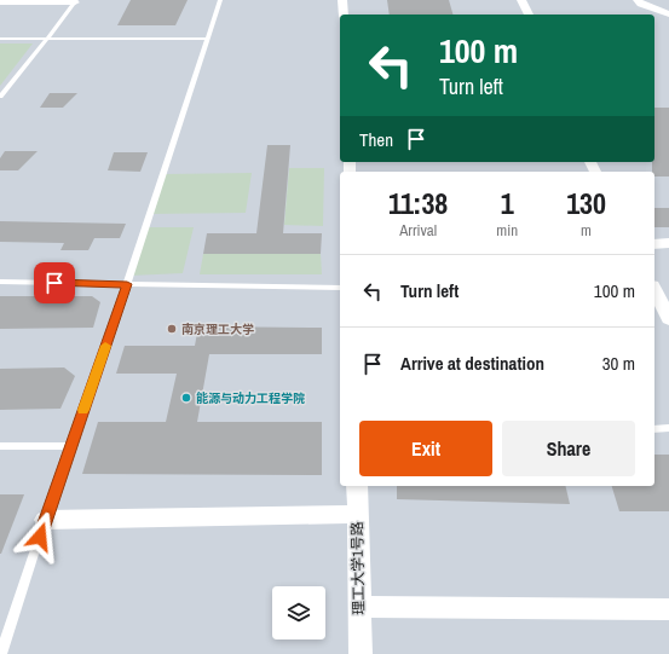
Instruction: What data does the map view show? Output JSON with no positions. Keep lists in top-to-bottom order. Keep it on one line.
{"streets":{"street":["理工大学1号路"]},"places":["南京理工大学","能源与动力工程学院"],"page":{"turn":["100 m","Turn left"],"then":"Then","eta":["11:38","Arrival","1","min","130","m"],"list":[{"name":"Turn left","value":"100 m"},{"name":"Arrive at destination","value":"30 m"}],"buttons":["Exit","Share"]}}
